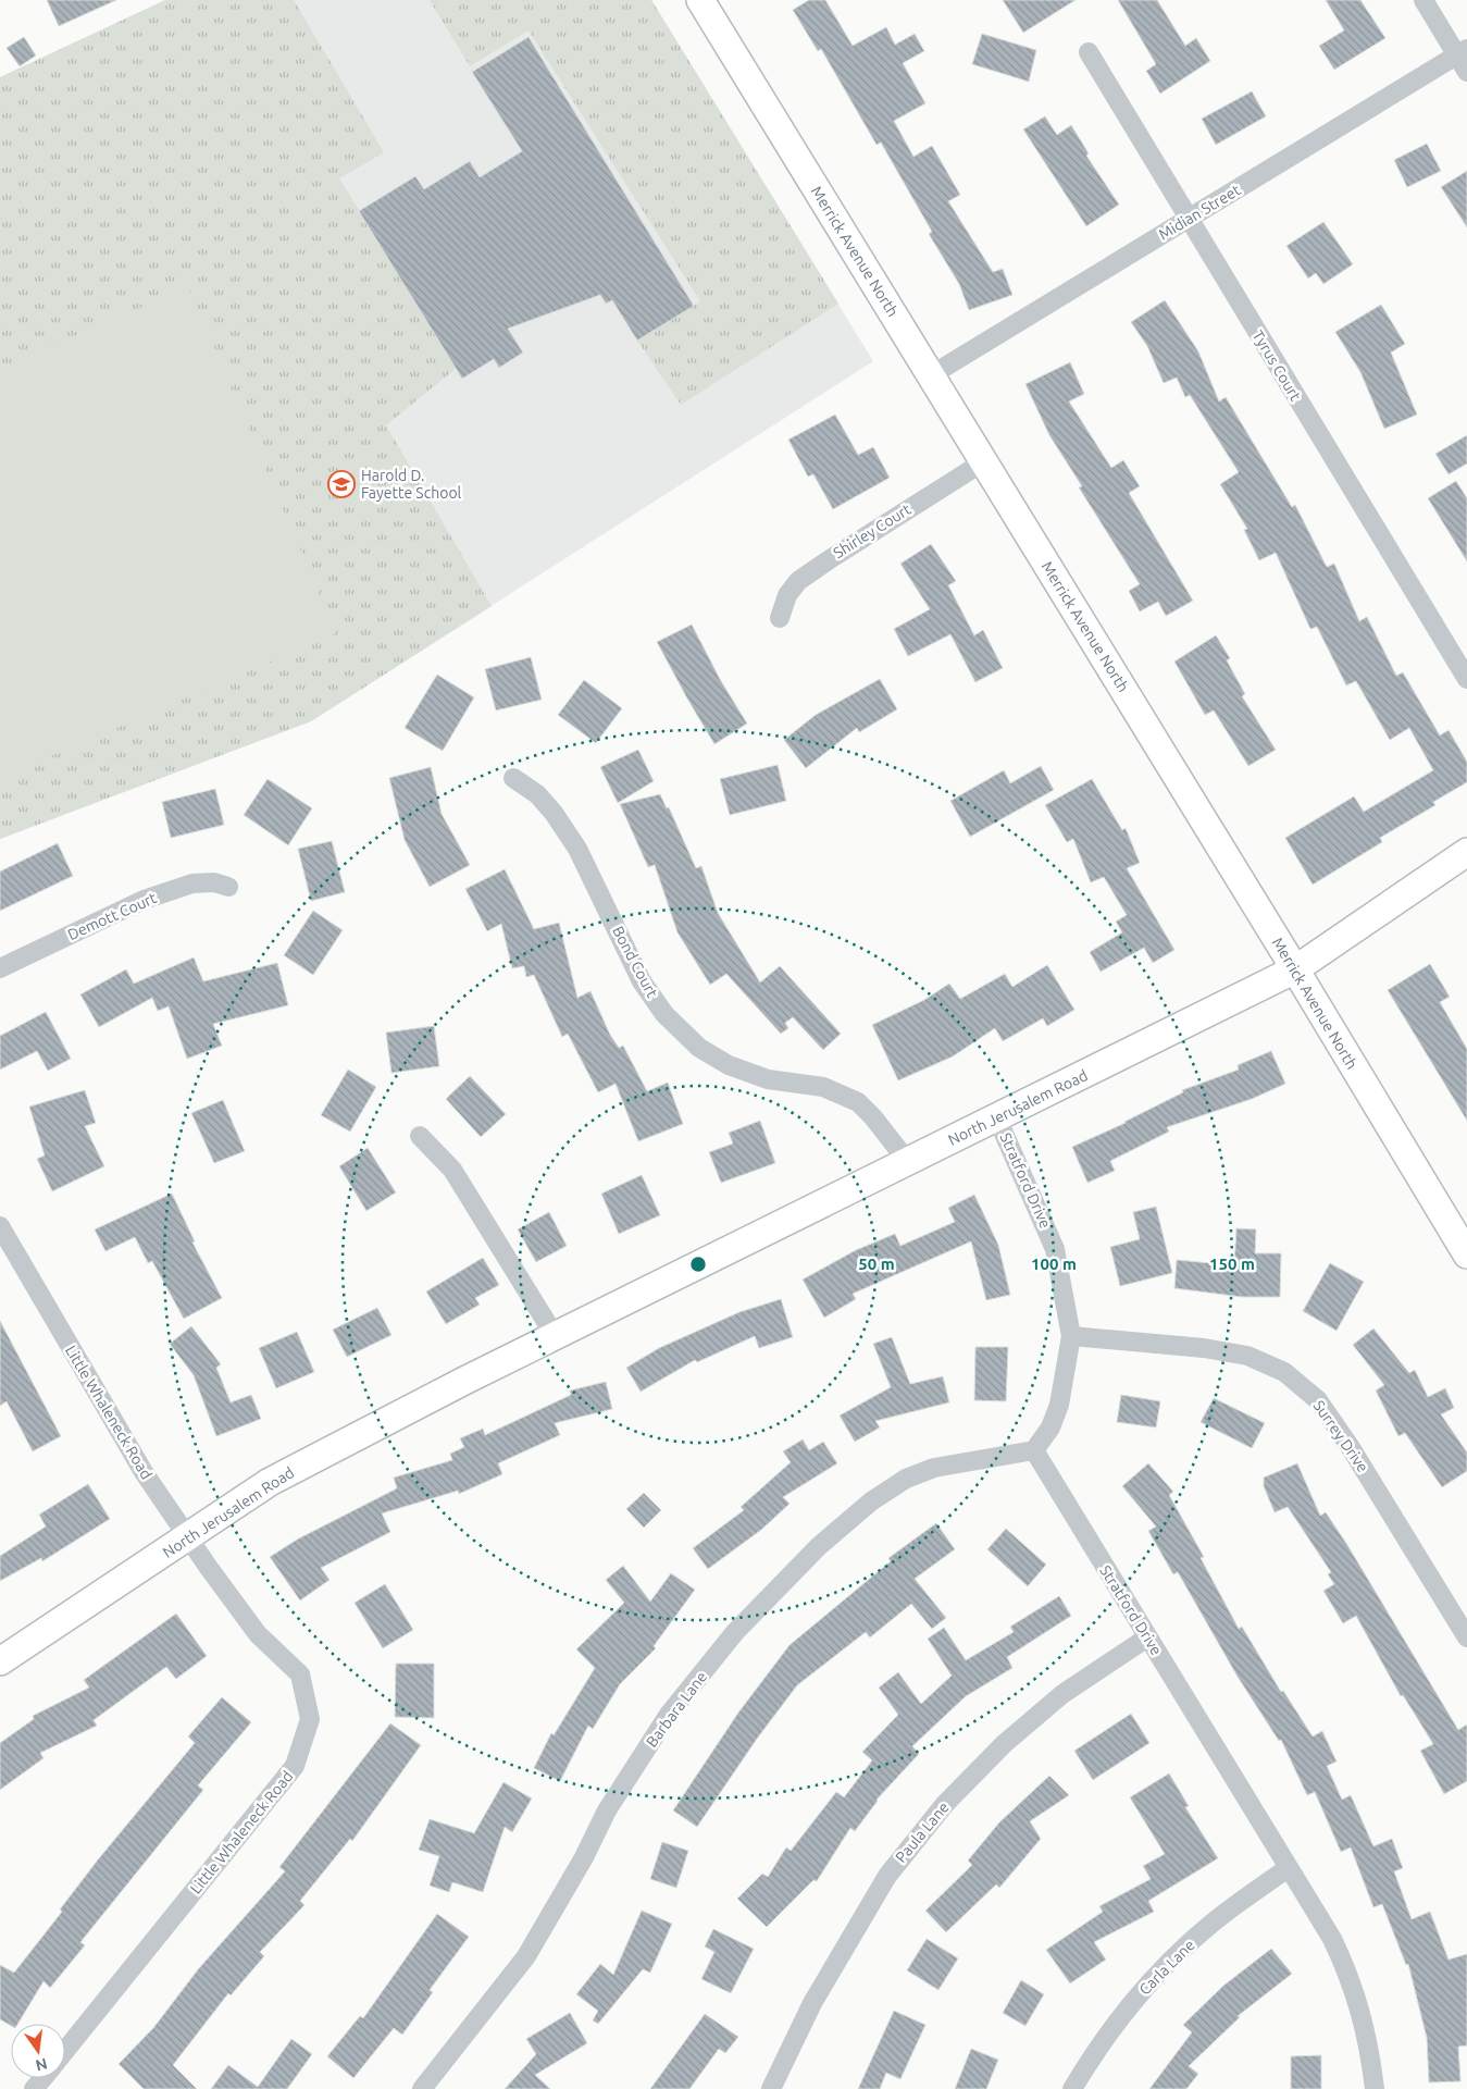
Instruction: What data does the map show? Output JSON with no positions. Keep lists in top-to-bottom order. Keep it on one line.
{"streets":{"main road":["Merrick Avenue North","North Jerusalem Road"],"street":["Midian Street","Tyrus Court","Shirley Court","Demott Court","Bond Court","Stratford Drive","Little Whaleneck Road","Surrey Drive","Barbara Lane","Paula Lane","Carla Lane"]},"crossings":[["Midian Street","Merrick Avenue North"],["Midian Street","Tyrus Court"],["Merrick Avenue North","Shirley Court"],["Merrick Avenue North","North Jerusalem Road"],["Bond Court","North Jerusalem Road"],["North Jerusalem Road","Stratford Drive"],["North Jerusalem Road","Little Whaleneck Road"],["Stratford Drive","Surrey Drive"],["Stratford Drive","Barbara Lane"],["Stratford Drive","Paula Lane"],["Stratford Drive","Carla Lane"]],"places":{"school or university":["Harold D. Fayette School"]},"north":"bottom","rings":["50 m","100 m","150 m"]}
